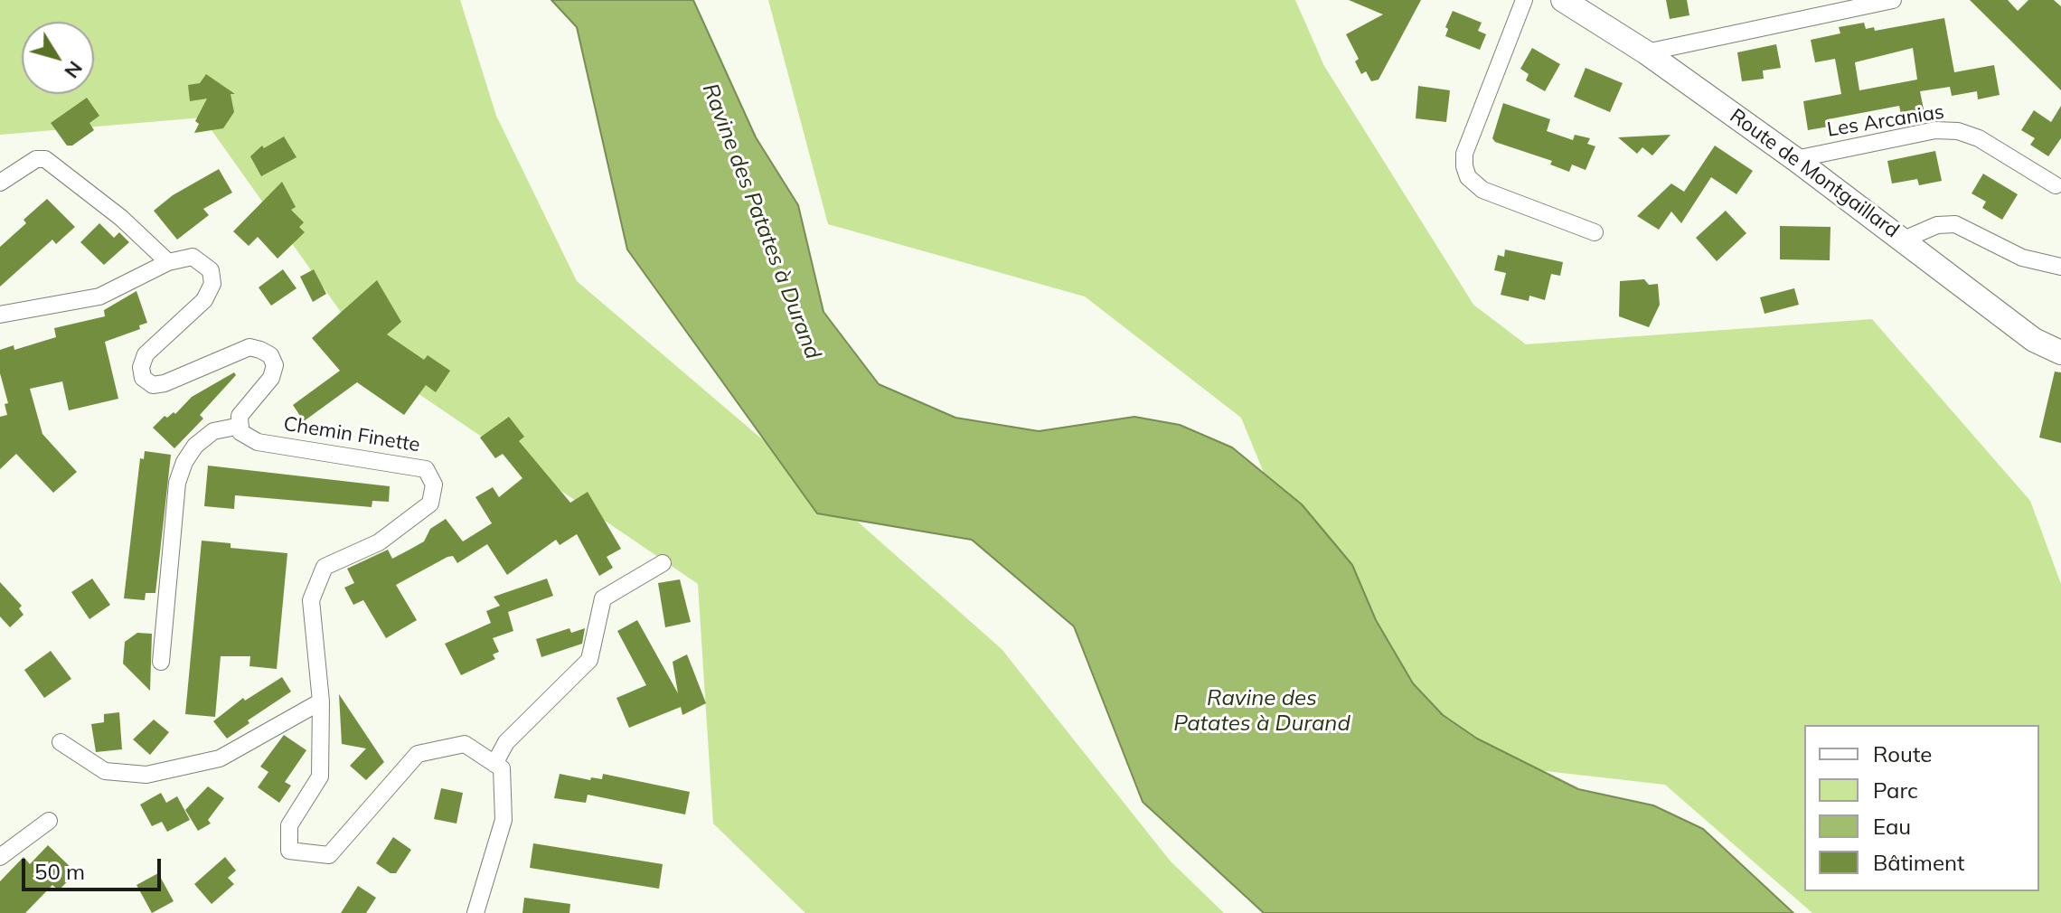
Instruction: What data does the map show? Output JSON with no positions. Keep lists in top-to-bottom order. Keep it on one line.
{"streets":{"street":["Les Arcanias","Route de Montgaillard","Chemin Finette"]},"crossings":[["Les Arcanias","Route de Montgaillard"]],"water":["Ravine des Patates à Durand"],"legend":["Route","Parc","Eau","Bâtiment"],"scale_bar":"50 m","north":"bottom right"}
